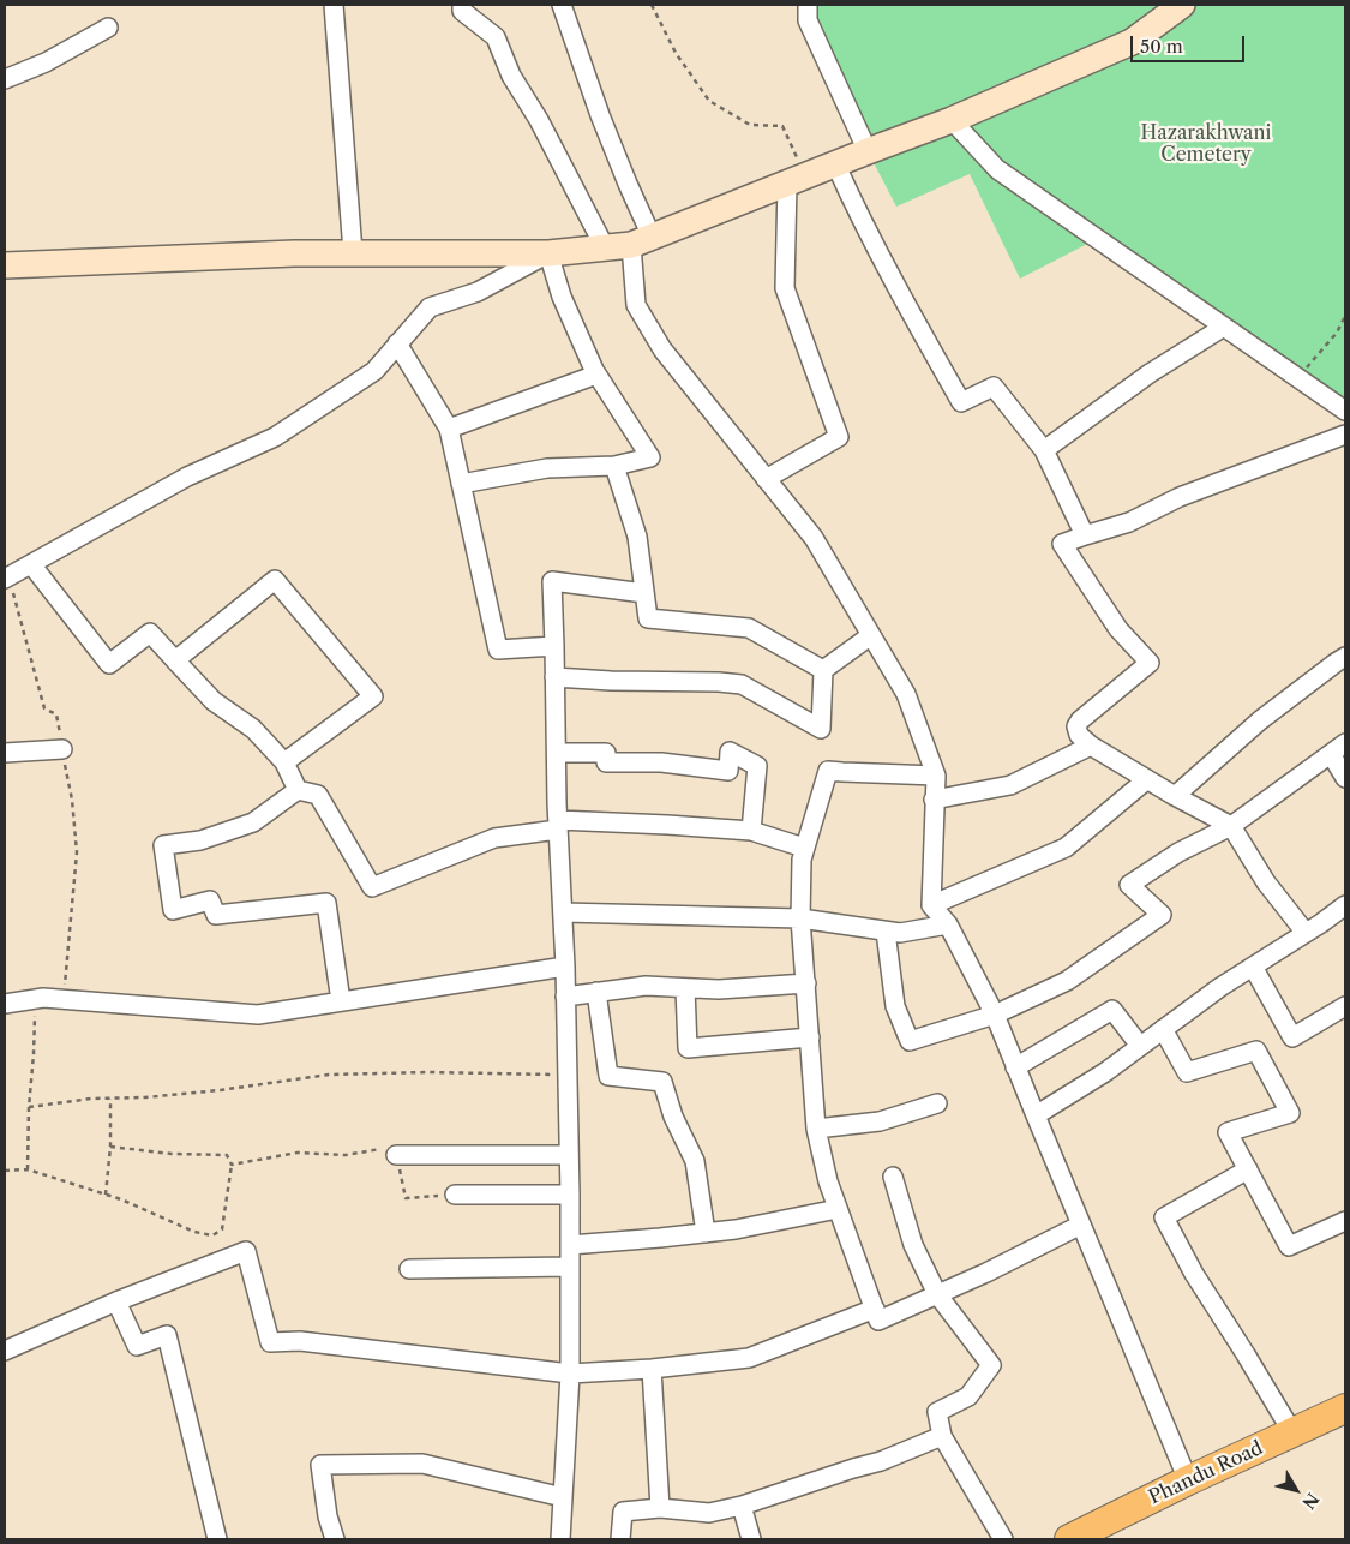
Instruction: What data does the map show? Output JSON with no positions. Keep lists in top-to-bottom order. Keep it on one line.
{"streets":{"main road":["Phandu Road"]},"parks":["Hazarakhwani Cemetery"],"scale_bar":"50 m","north":"bottom right"}
